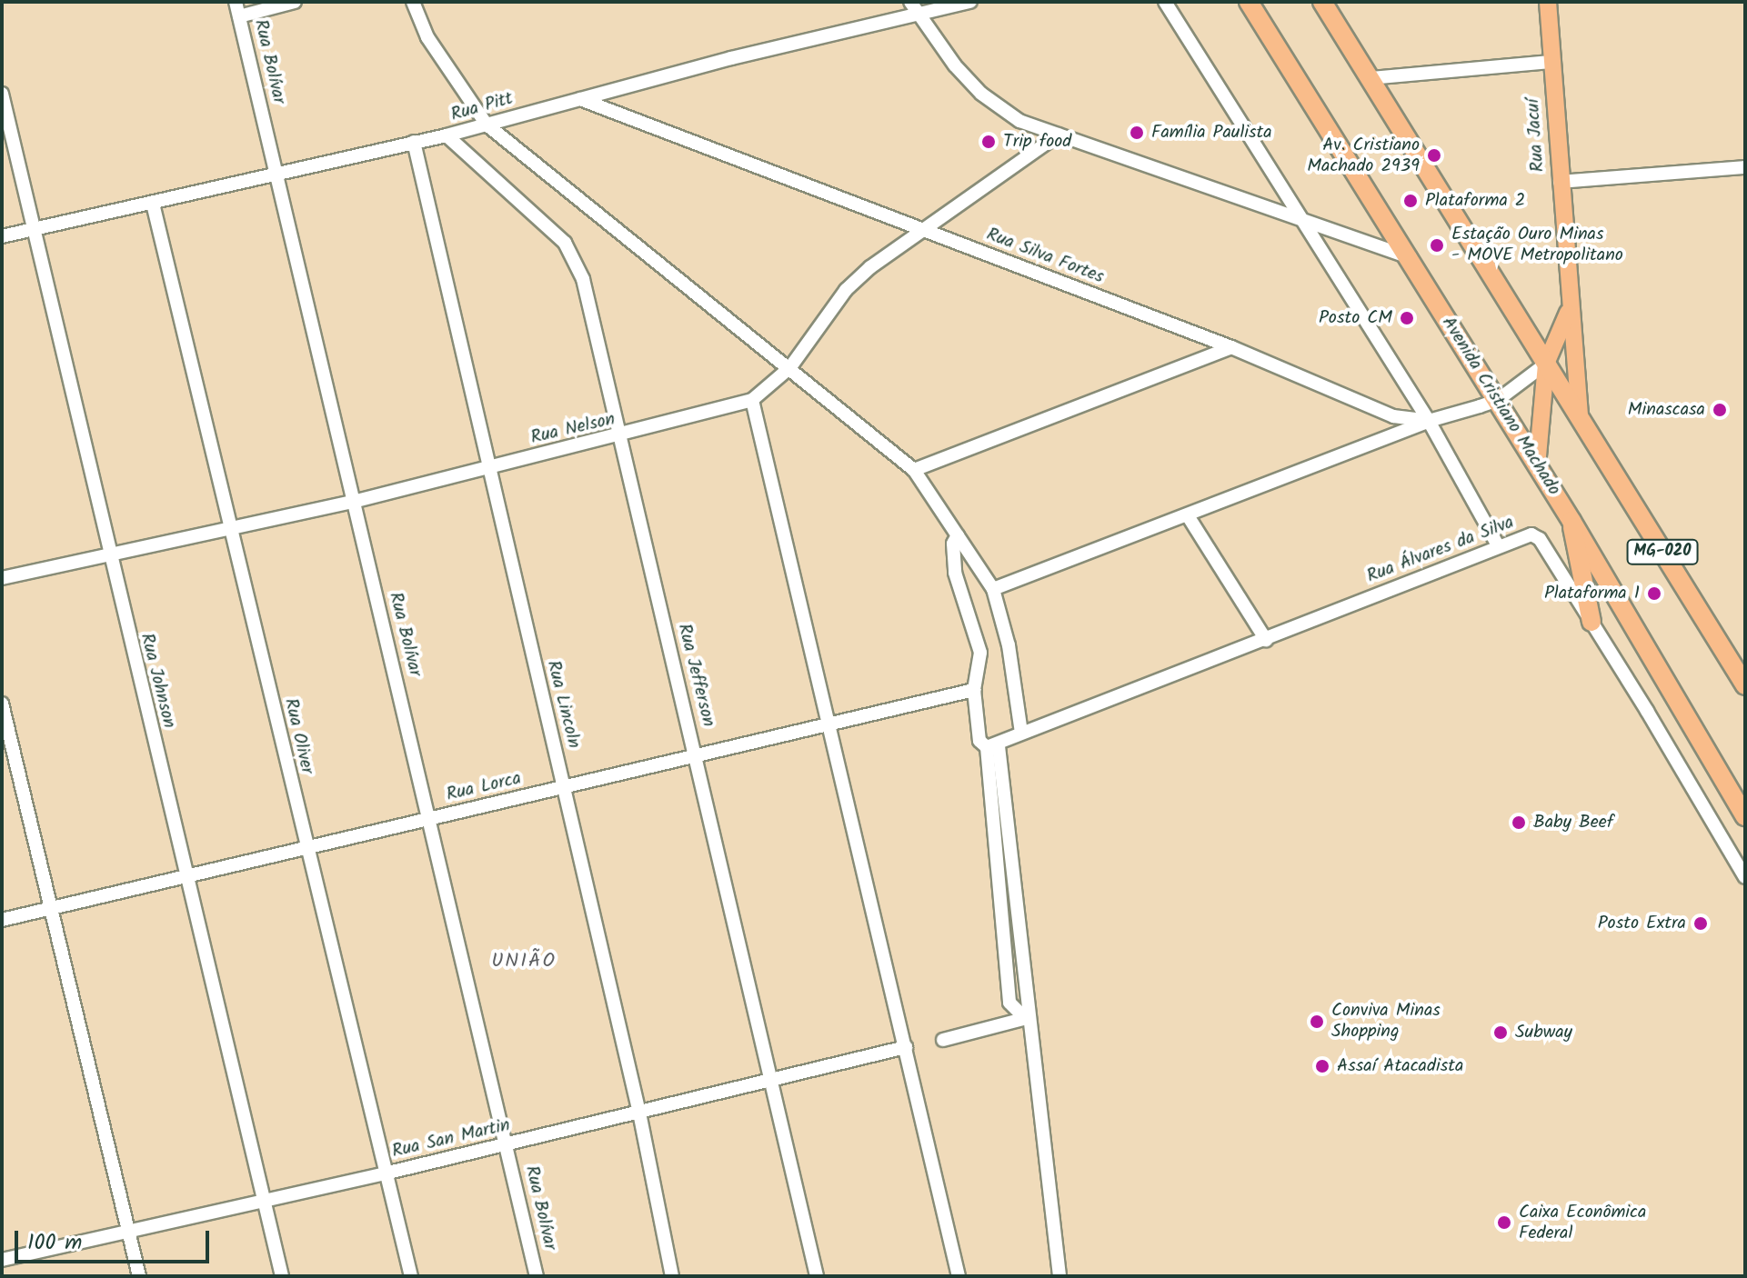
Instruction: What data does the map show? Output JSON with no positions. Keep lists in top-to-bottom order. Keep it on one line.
{"streets":{"highway":["Avenida Cristiano Machado","MG-020"],"main road":["Rua Jacuí"],"street":["Rua Bolívar","Rua Pitt","Rua Silva Fortes","Rua Nelson","Rua Álvares da Silva","Rua Jefferson","Rua Johnson","Rua Lincoln","Rua Oliver","Rua Lorca","Rua San Martin"]},"crossings":[["Rua Bolívar","Rua Pitt"],["Rua Bolívar","Rua Nelson"],["Rua Bolívar","Rua Lorca"],["Rua Bolívar","Rua San Martin"],["Rua Pitt","Rua Silva Fortes"],["Rua Pitt","Rua Jefferson"],["Rua Pitt","Rua Johnson"],["Rua Pitt","Rua Lincoln"],["Rua Pitt","Rua Oliver"],["Rua Jacuí","Rua Silva Fortes"],["Rua Jacuí","Avenida Cristiano Machado"],["Rua Jacuí","MG-020"],["Rua Silva Fortes","Avenida Cristiano Machado"],["Rua Silva Fortes","Rua Nelson"],["Rua Nelson","Rua Jefferson"],["Rua Nelson","Rua Johnson"],["Rua Nelson","Rua Lincoln"],["Rua Nelson","Rua Oliver"],["Rua Jefferson","Rua Lorca"],["Rua Jefferson","Rua San Martin"],["Rua Johnson","Rua Lorca"],["Rua Johnson","Rua San Martin"],["Rua Lincoln","Rua Lorca"],["Rua Lincoln","Rua San Martin"],["Rua Oliver","Rua Lorca"],["Rua Oliver","Rua San Martin"]],"districts":["UNIÃO"],"places":["Família Paulista","Trip food","Av. Cristiano Machado 2939","Plataforma 2","Estação Ouro Minas - MOVE Metropolitano","Posto CM","Minascasa","Plataforma 1","Baby Beef","Posto Extra","Conviva Minas Shopping","Subway","Assaí Atacadista","Caixa Econômica Federal"],"scale_bar":"100 m"}
